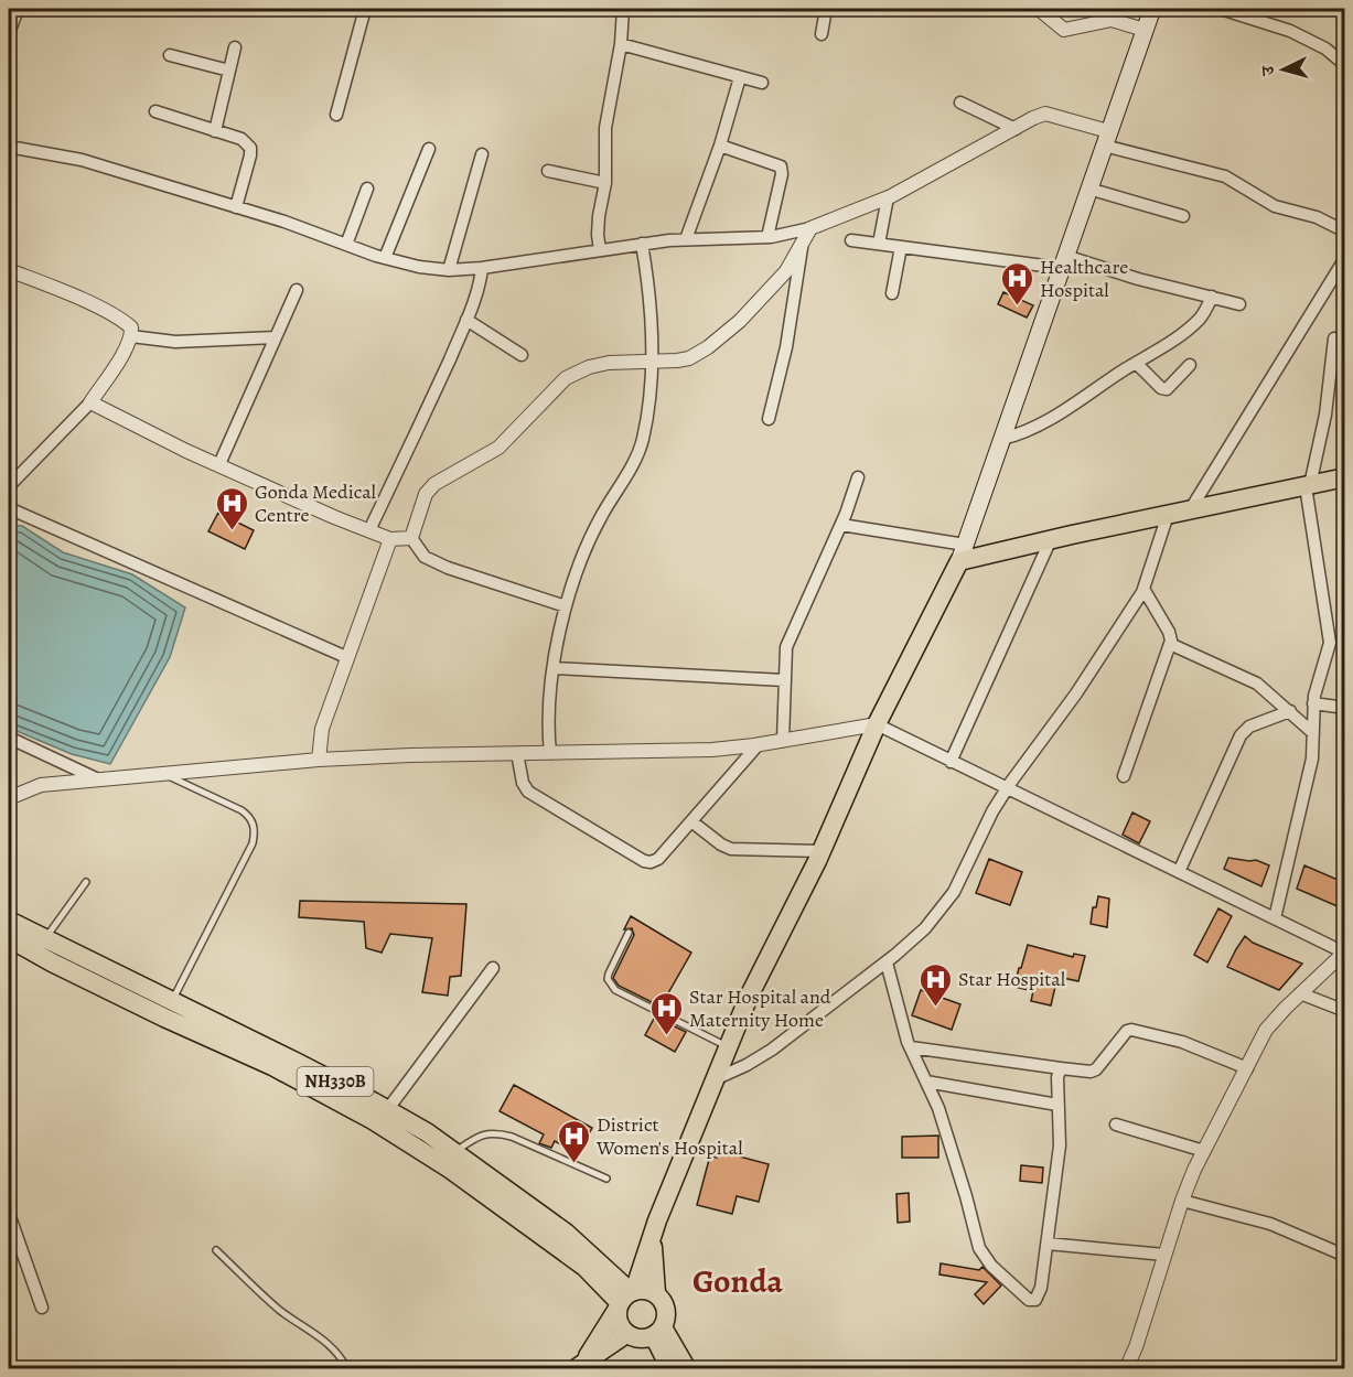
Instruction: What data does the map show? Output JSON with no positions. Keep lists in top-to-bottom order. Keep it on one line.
{"streets":{"main road":["NH330B"]},"districts":["Gonda"],"places":{"hospital":["Healthcare Hospital","Gonda Medical Centre","Star Hospital","Star Hospital and Maternity Home","District Women's Hospital"]},"north":"left"}
